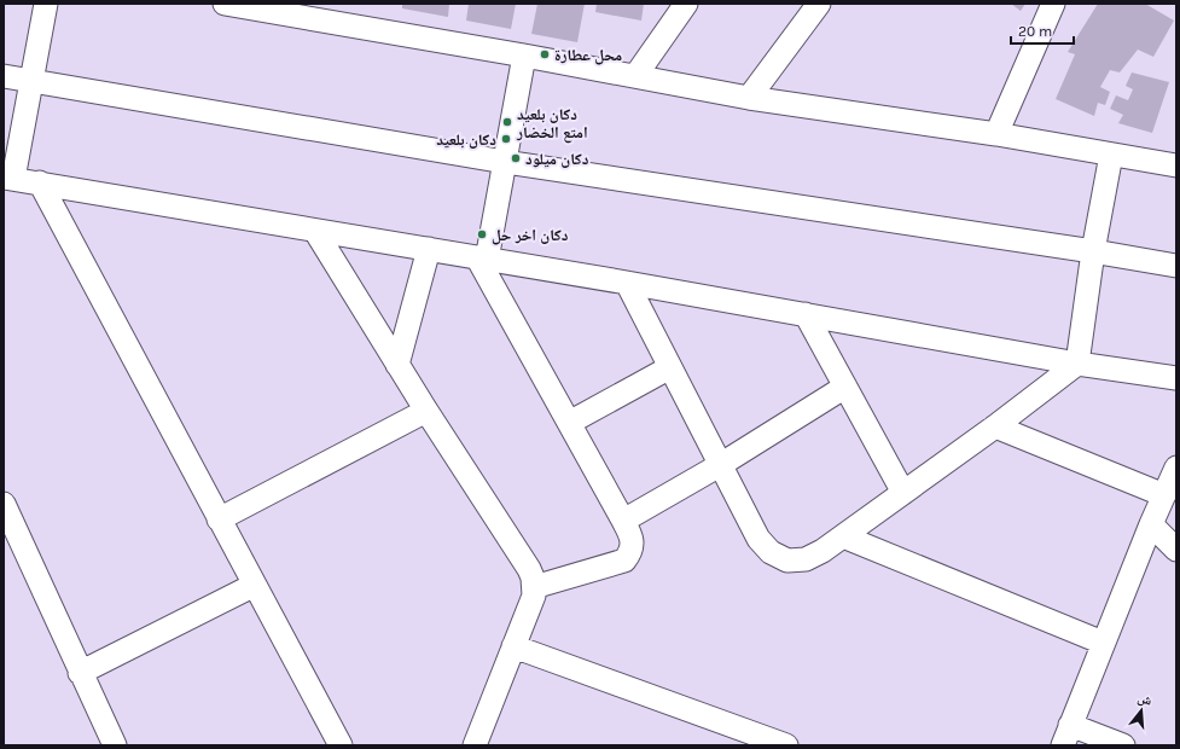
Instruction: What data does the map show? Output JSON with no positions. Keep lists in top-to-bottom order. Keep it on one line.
{"places":["محل عطارة","دكان بلعيد امتع الخضار","دكان بلعيد","دكان ميلود","دكان اخر حل"],"scale_bar":"20 m","north":"top"}
